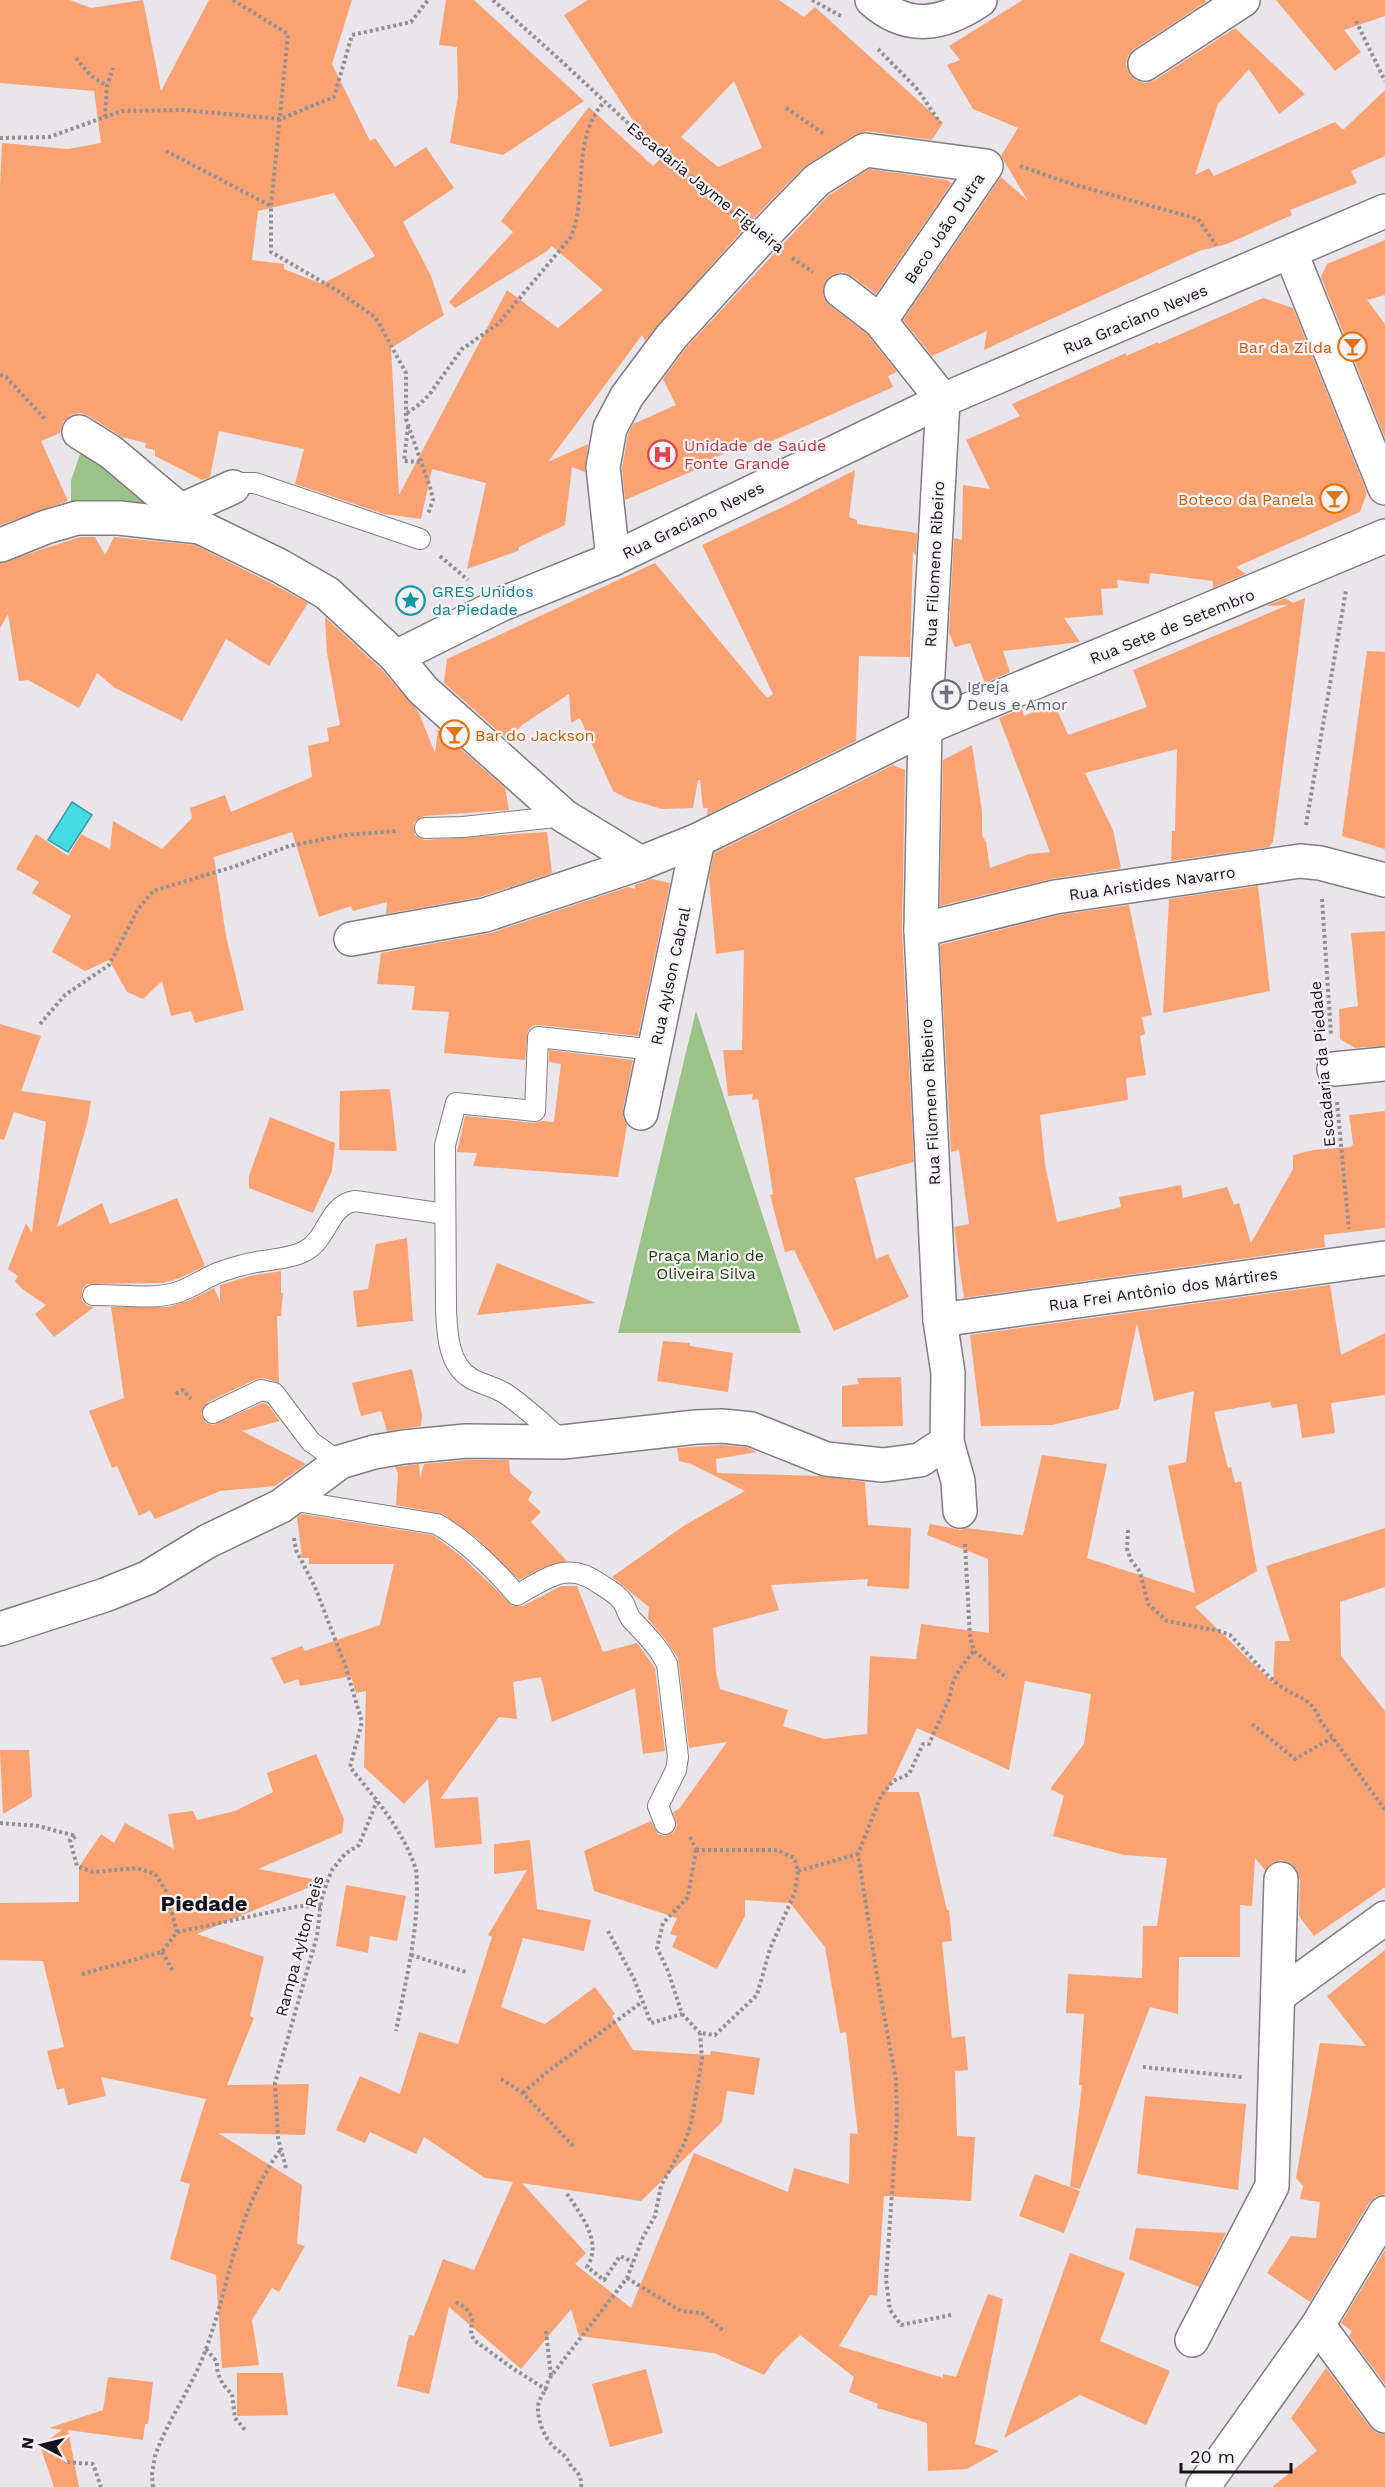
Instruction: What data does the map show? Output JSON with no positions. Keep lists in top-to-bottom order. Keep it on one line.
{"streets":{"street":["Beco João Dutra","Rua Graciano Neves","Rua Filomeno Ribeiro","Rua Sete de Setembro","Rua Aristides Navarro","Rua Aylson Cabral","Rua Frei Antônio dos Mártires"],"path":["Escadaria Jayme Figueira","Escadaria da Piedade","Rampa Aylton Reis"]},"crossings":[["Escadaria Jayme Figueira","Beco João Dutra"],["Rua Graciano Neves","Rua Filomeno Ribeiro"],["Rua Filomeno Ribeiro","Rua Sete de Setembro"],["Rua Filomeno Ribeiro","Rua Aristides Navarro"],["Rua Filomeno Ribeiro","Rua Frei Antônio dos Mártires"],["Rua Sete de Setembro","Escadaria da Piedade"],["Rua Aristides Navarro","Escadaria da Piedade"],["Escadaria da Piedade","Rua Frei Antônio dos Mártires"]],"districts":["Piedade"],"parks":["Praça Mario de Oliveira Silva"],"places":{"bar":["Bar da Zilda","Boteco da Panela","Bar do Jackson"],"hospital":["Unidade de Saúde Fonte Grande"],"place":["GRES Unidos da Piedade"],"church":["Igreja Deus e Amor"]},"scale_bar":"20 m","north":"left"}
